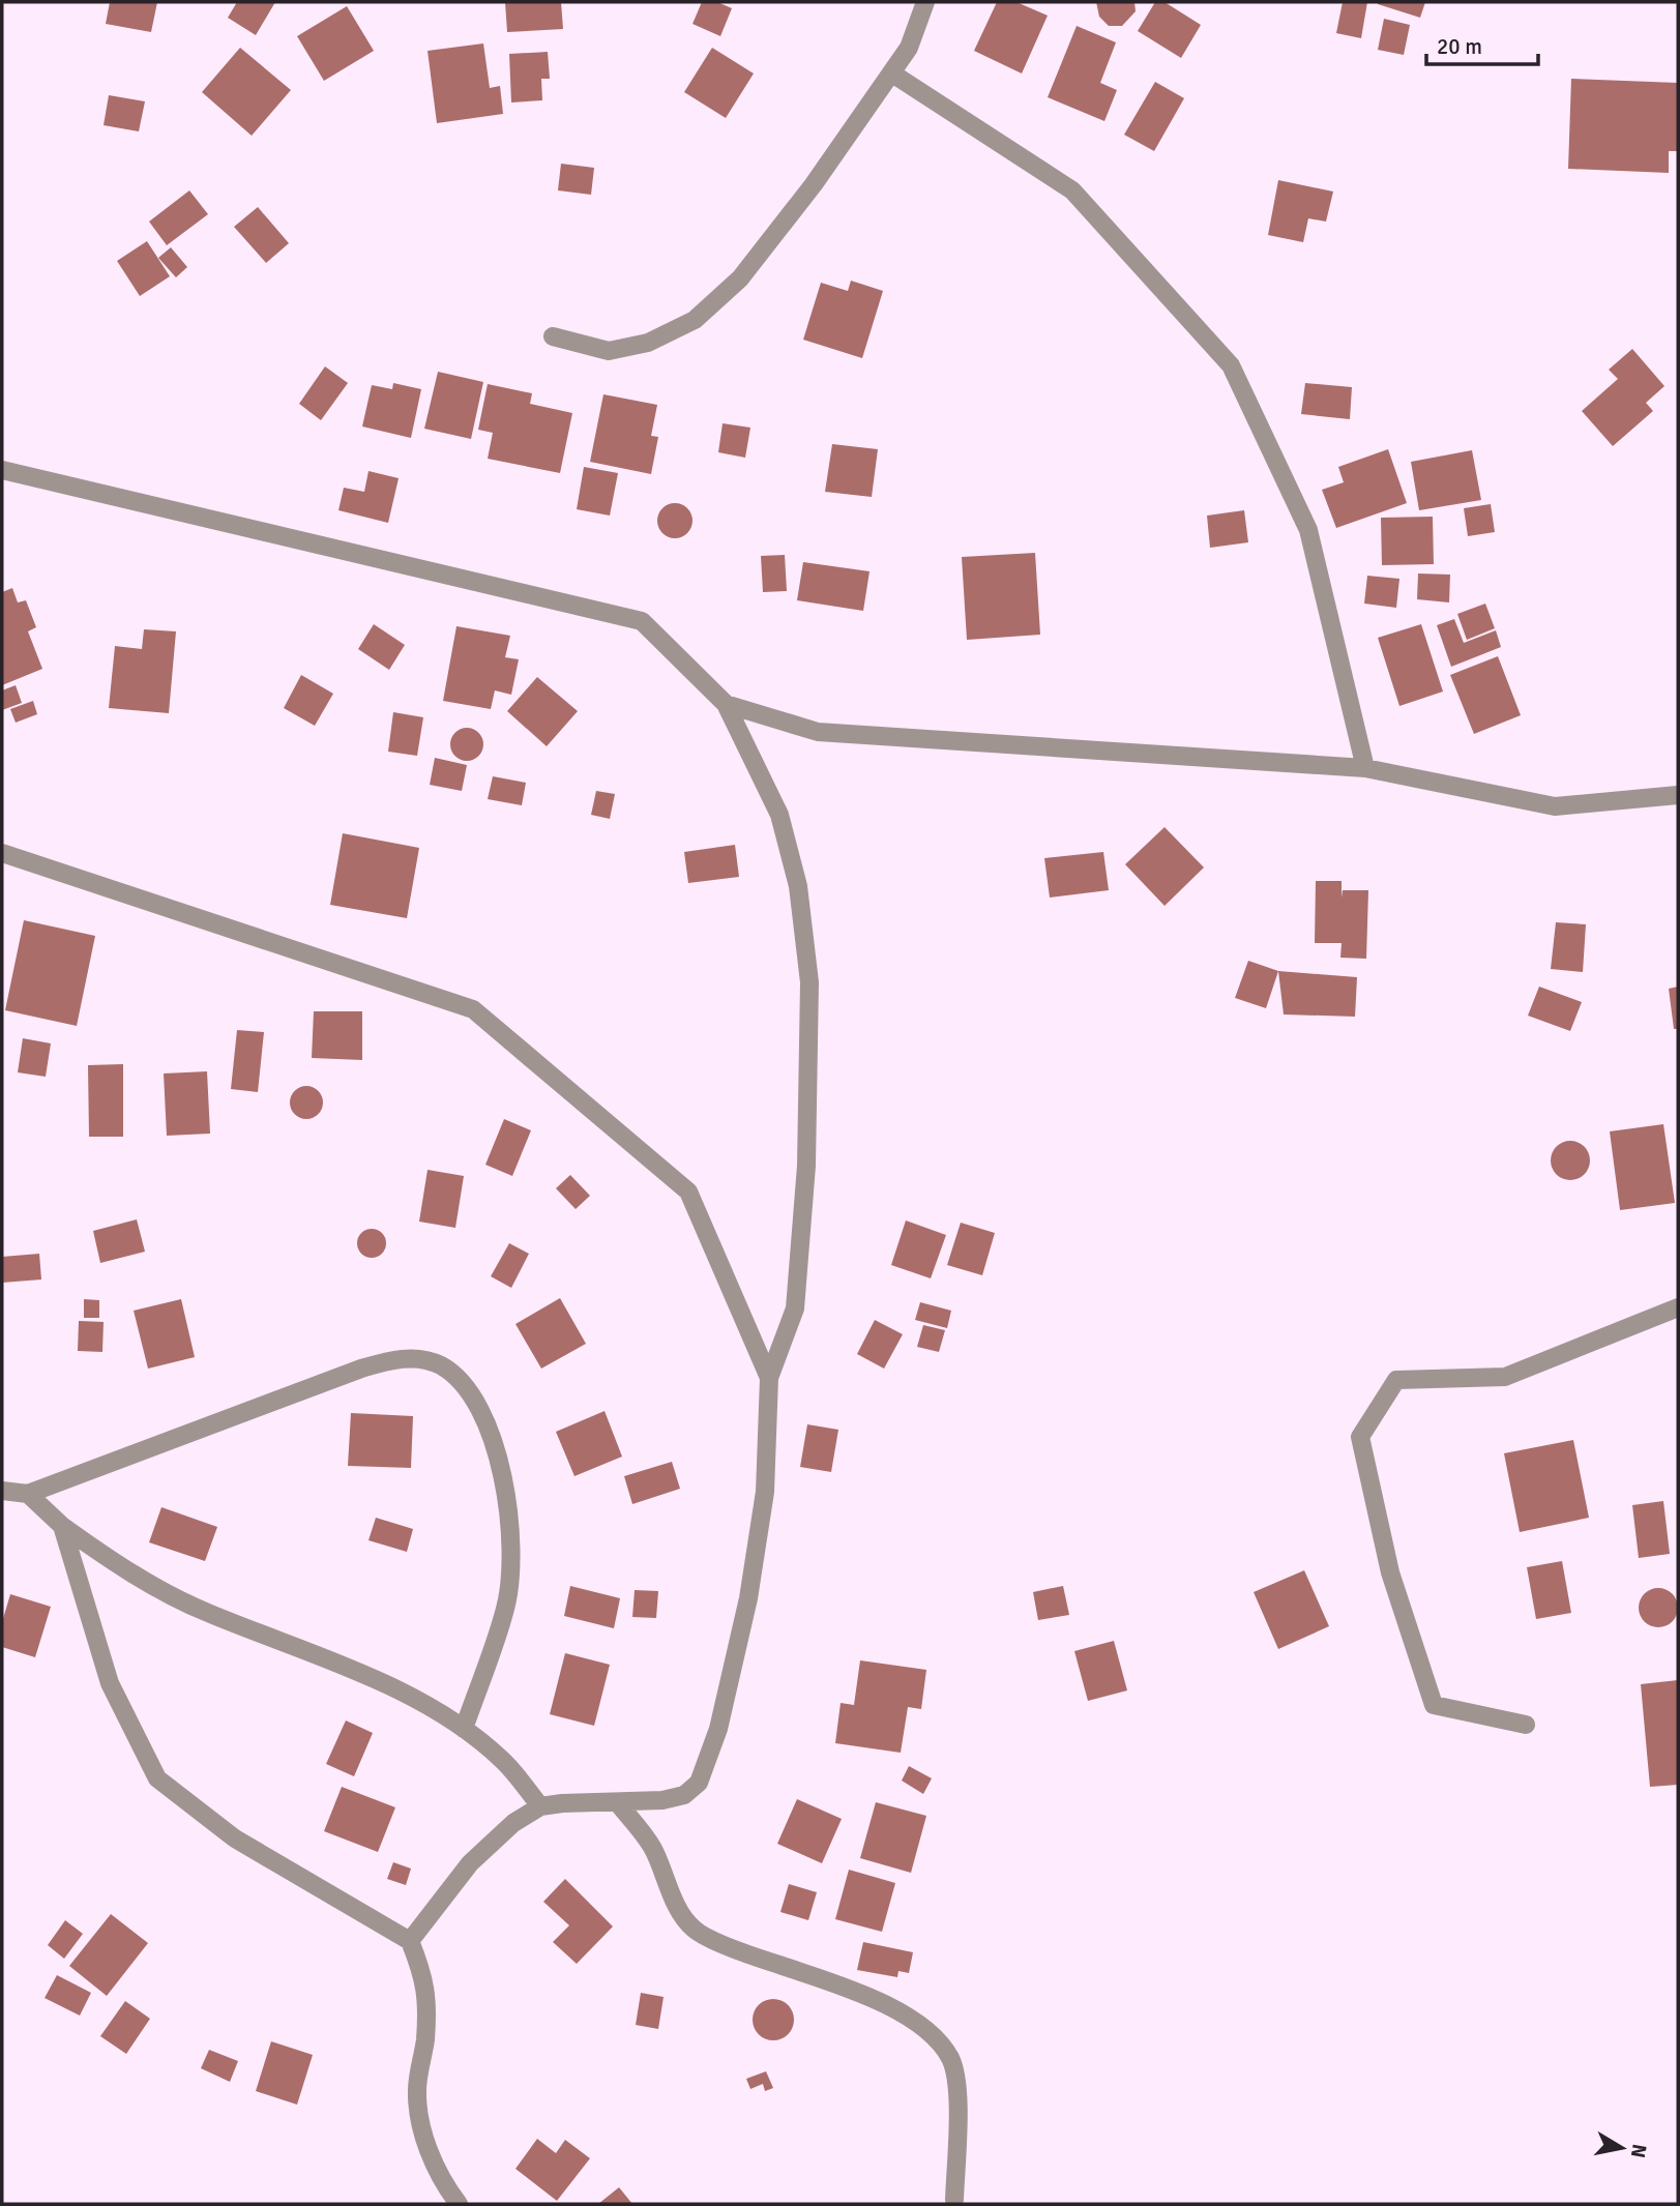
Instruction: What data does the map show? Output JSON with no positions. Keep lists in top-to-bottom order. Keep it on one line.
{"scale_bar":"20 m","north":"right"}
